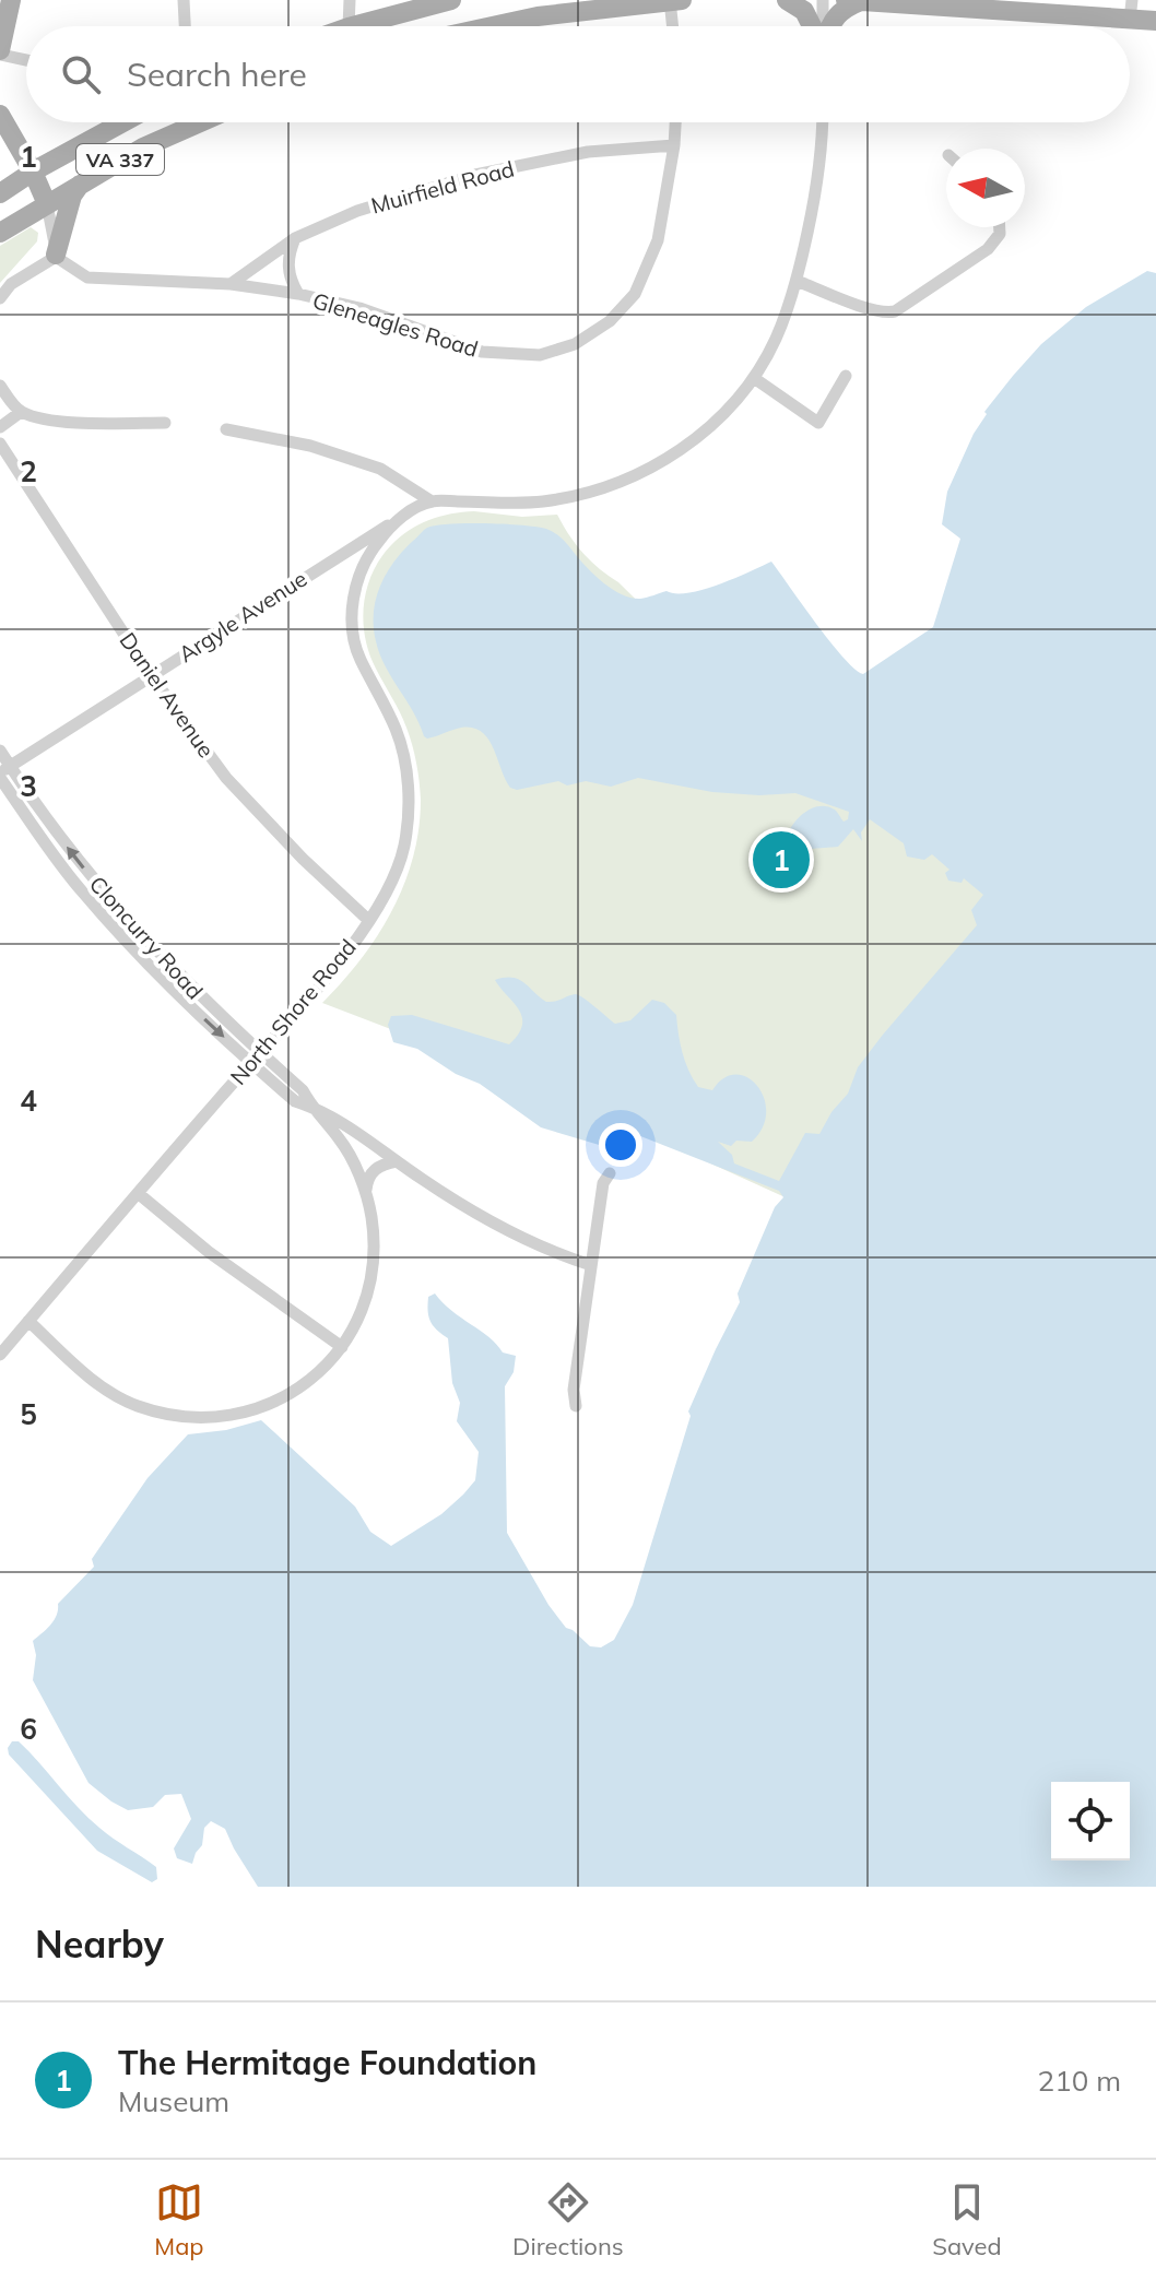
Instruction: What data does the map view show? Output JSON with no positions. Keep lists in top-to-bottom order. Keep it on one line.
{"streets":{"main road":["VA 337"],"street":["Muirfield Road","Gleneagles Road","Argyle Avenue","Daniel Avenue","Cloncurry Road","North Shore Road"]},"crossings":[["Muirfield Road","Gleneagles Road"],["Argyle Avenue","Daniel Avenue"],["Argyle Avenue","Cloncurry Road"],["Argyle Avenue","North Shore Road"],["Daniel Avenue","North Shore Road"],["Cloncurry Road","North Shore Road"]],"north":"left","page":{"search":"Search here","pins":"1","heading":"Nearby","list":[{"mark":"1","name":"The Hermitage Foundation","note":"Museum","value":"210 m"}],"nav":["Map","Directions","Saved"]},"grid":{"rows":["1","2","3","4","5","6"]}}
